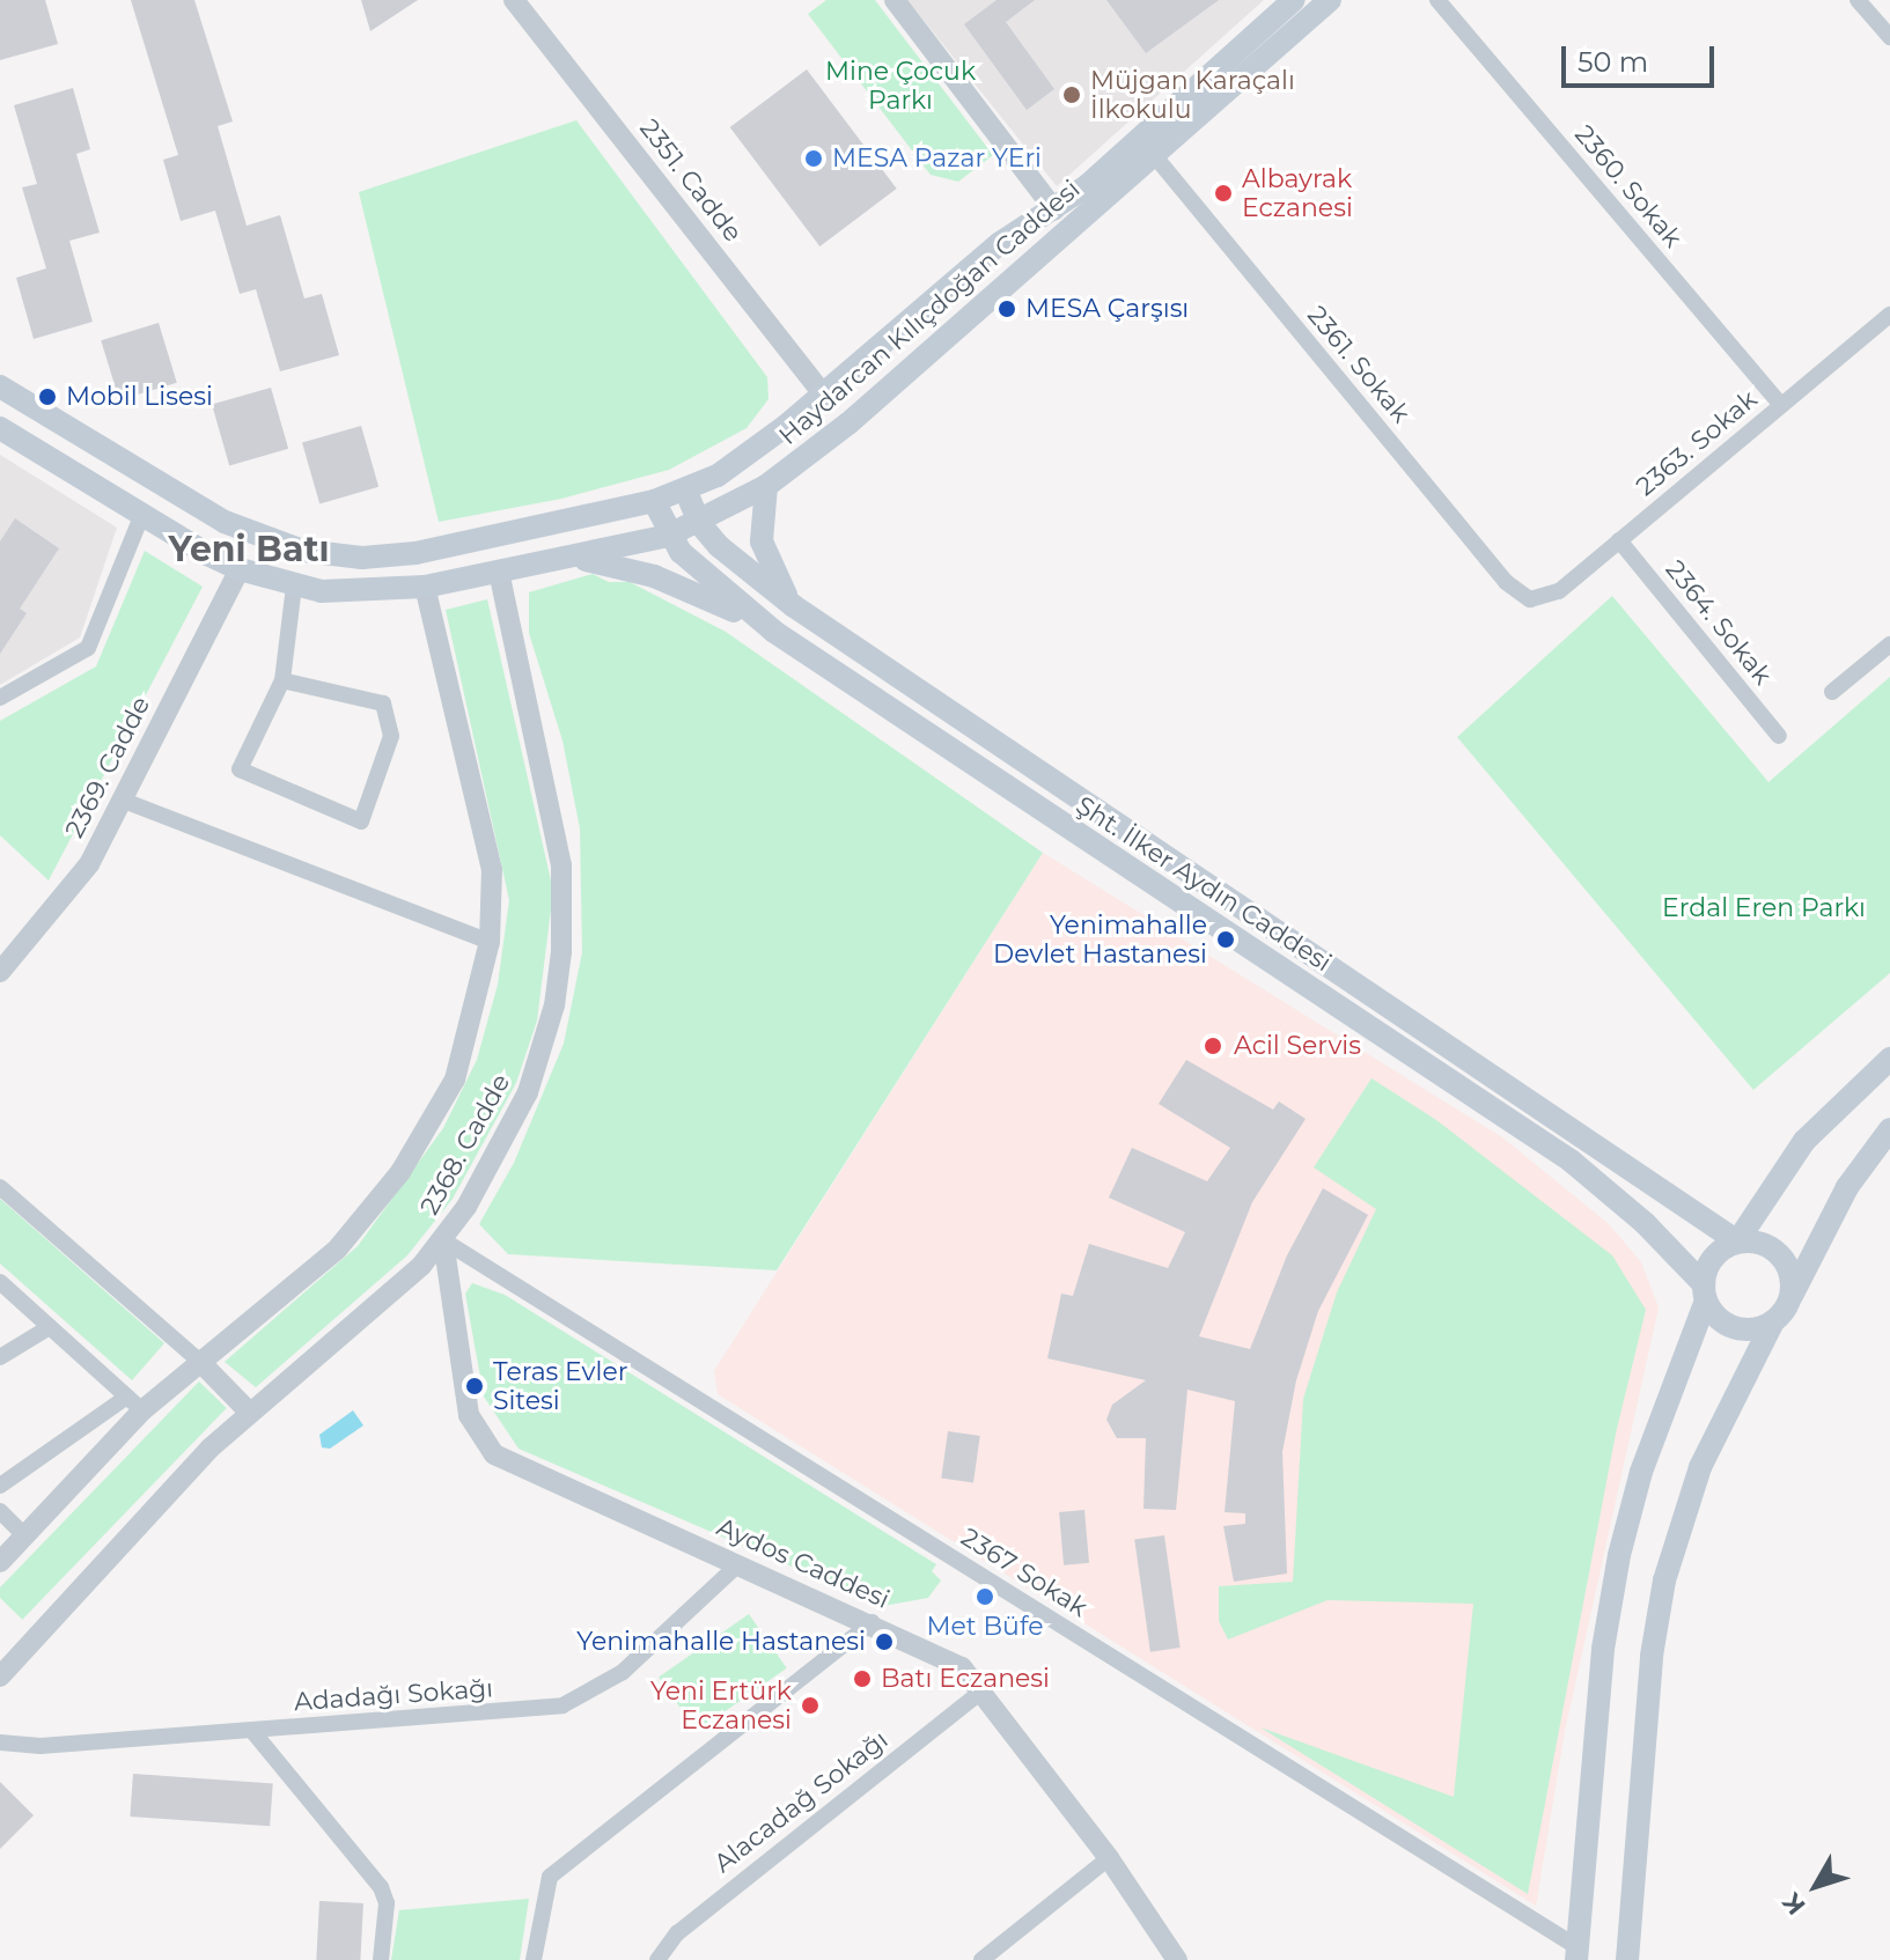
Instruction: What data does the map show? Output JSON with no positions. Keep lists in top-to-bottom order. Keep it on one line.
{"streets":{"main road":["Haydarcan Kılıçdoğan Caddesi","Şht. İlker Aydın Caddesi"],"street":["2351. Cadde","2360. Sokak","2361. Sokak","2363. Sokak","2364. Sokak","2369. Cadde","2368. Cadde","Aydos Caddesi","2367 Sokak","Adadağı Sokağı","Alacadağ Sokağı"]},"crossings":[["2351. Cadde","Haydarcan Kılıçdoğan Caddesi"],["2360. Sokak","2363. Sokak"],["Haydarcan Kılıçdoğan Caddesi","2361. Sokak"],["Haydarcan Kılıçdoğan Caddesi","2369. Cadde"],["Haydarcan Kılıçdoğan Caddesi","Şht. İlker Aydın Caddesi"],["Haydarcan Kılıçdoğan Caddesi","2368. Cadde"],["2361. Sokak","2363. Sokak"],["2363. Sokak","2364. Sokak"],["2368. Cadde","Aydos Caddesi"],["2368. Cadde","2367 Sokak"],["Aydos Caddesi","2367 Sokak"],["Aydos Caddesi","Adadağı Sokağı"],["Aydos Caddesi","Alacadağ Sokağı"]],"districts":["Yeni Batı"],"parks":["Mine Çocuk Parkı","Erdal Eren Parkı"],"places":["Müjgan Karaçalı İlkokulu","MESA Pazar YEri","Albayrak Eczanesi","MESA Çarşısı","Mobil Lisesi","Yenimahalle Devlet Hastanesi","Acil Servis","Teras Evler Sitesi","Met Büfe","Yenimahalle Hastanesi","Batı Eczanesi","Yeni Ertürk Eczanesi"],"scale_bar":"50 m","north":"bottom left"}
